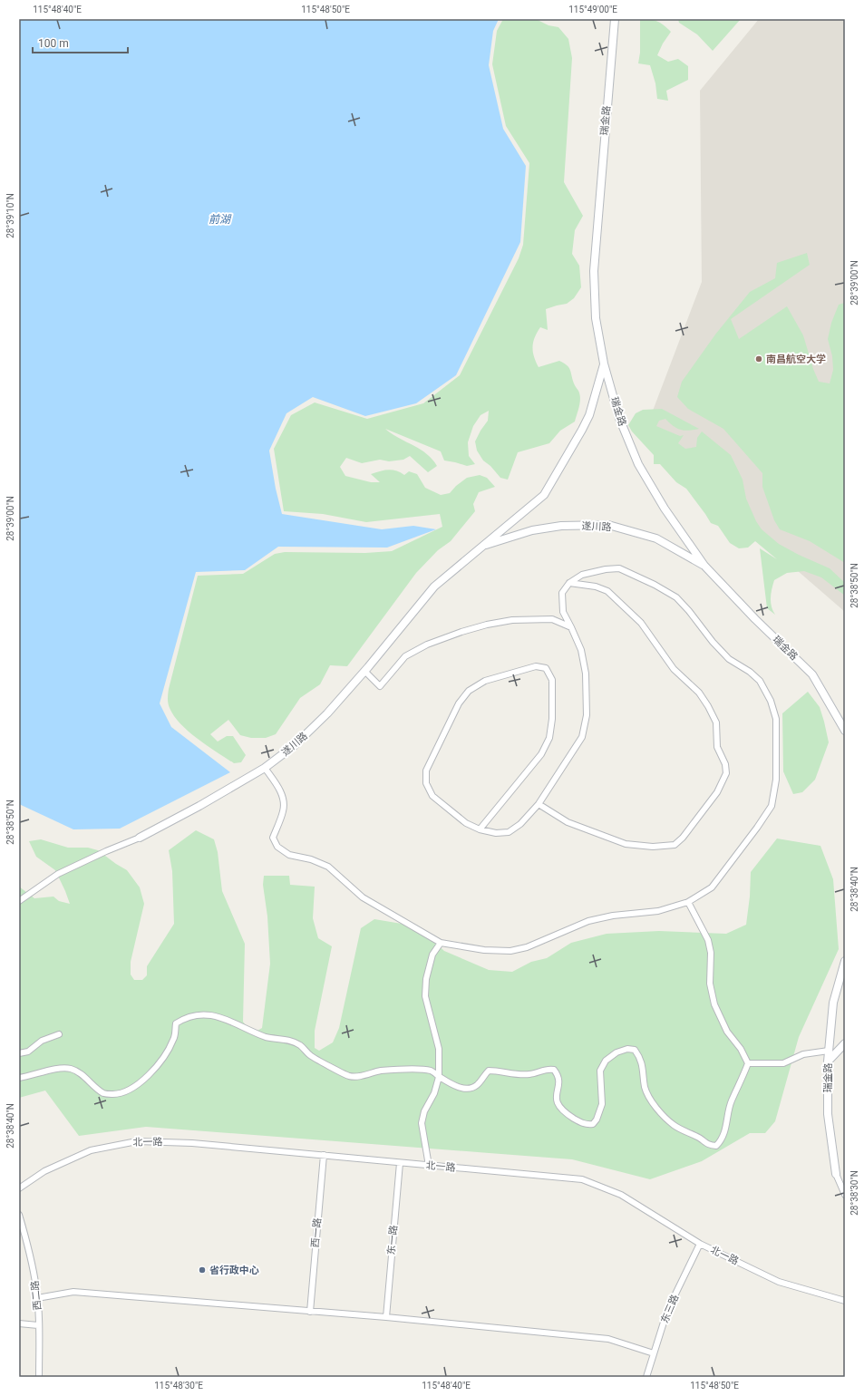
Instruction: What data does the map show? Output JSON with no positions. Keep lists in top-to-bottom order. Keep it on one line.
{"streets":{"street":["瑞金路","遂川路","北一路","西一路","东一路","西二路","东三路"]},"crossings":[["瑞金路","遂川路"],["北一路","西一路"],["北一路","东一路"],["北一路","东三路"]],"water":["前湖"],"places":["南昌航空大学","省行政中心"],"scale_bar":"100 m","coordinates":["115°48'40\"E","115°48'50\"E","115°49'00\"E","28°39'10\"N","28°39'00\"N","28°38'50\"N","28°38'40\"N","28°38'30\"N","115°48'30\"E"]}
